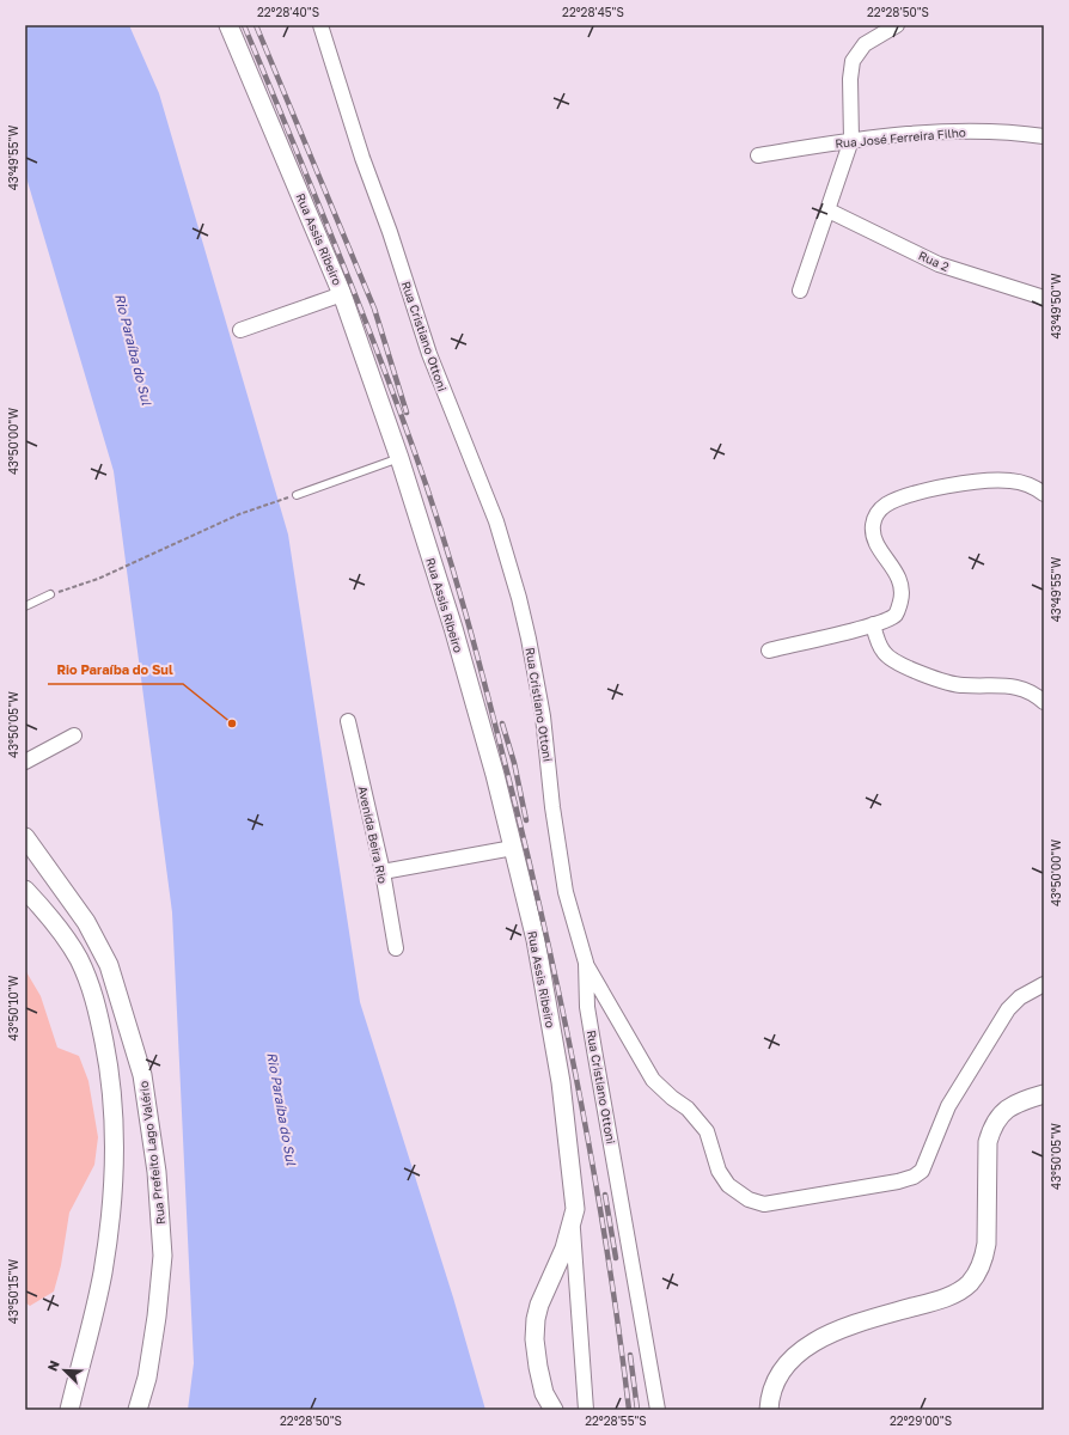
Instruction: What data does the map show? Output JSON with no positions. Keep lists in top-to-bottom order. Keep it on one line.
{"streets":{"street":["Rua José Ferreira Filho","Rua Assis Ribeiro","Rua 2","Rua Cristiano Ottoni","Avenida Beira Rio","Rua Prefeito Lago Valério"]},"water":["Rio Paraíba do Sul"],"places":["Rio Paraíba do Sul"],"north":"top left","coordinates":["22°28'40\"S","22°28'45\"S","22°28'50\"S","43°49'55\"W","43°49'50\"W","43°50'00\"W","43°50'05\"W","43°50'10\"W","43°50'15\"W","22°28'55\"S","22°29'00\"S"]}
